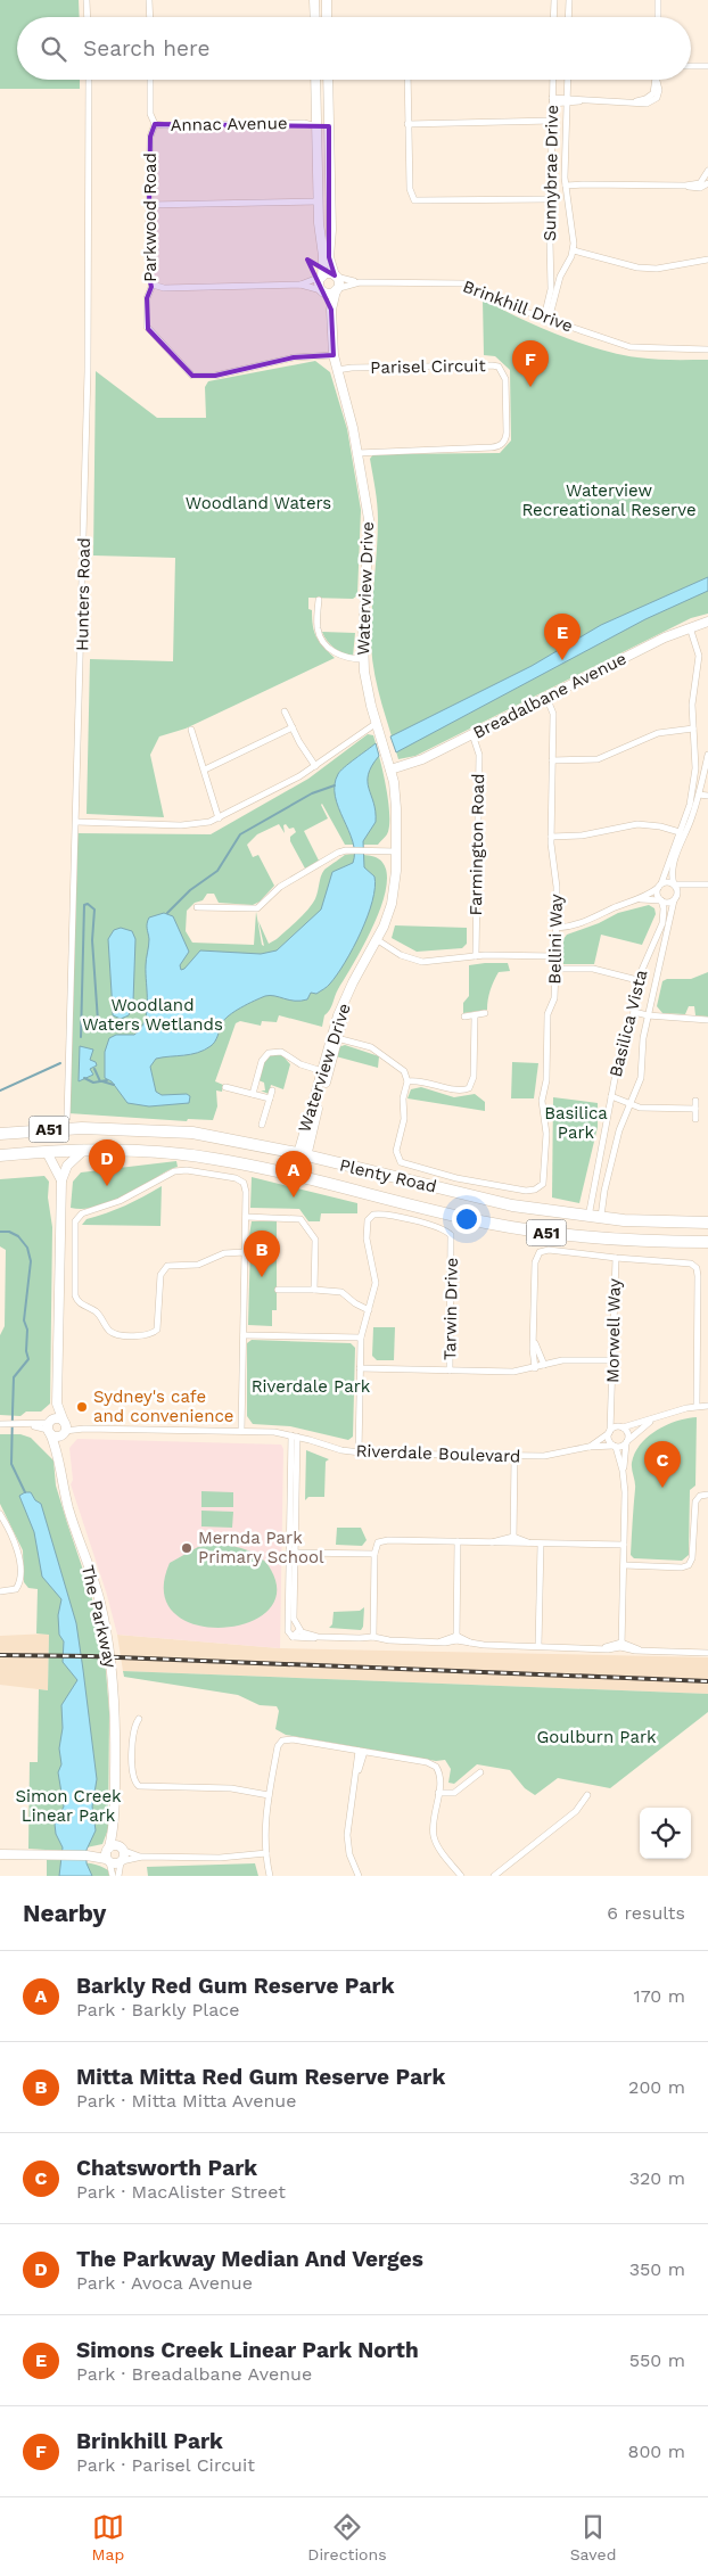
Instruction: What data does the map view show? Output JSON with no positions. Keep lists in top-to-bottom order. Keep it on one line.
{"streets":{"highway":["A51","Plenty Road"],"street":["Annac Avenue","Sunnybrae Drive","Parkwood Road","Brinkhill Drive","Parisel Circuit","Waterview Drive","Hunters Road","Breadalbane Avenue","Farmington Road","Bellini Way","Basilica Vista","Tarwin Drive","Morwell Way","Riverdale Boulevard","The Parkway"]},"crossings":[["Annac Avenue","Parkwood Road"],["Sunnybrae Drive","Brinkhill Drive"],["Parkwood Road","Waterview Drive"],["Brinkhill Drive","Waterview Drive"],["Parisel Circuit","Waterview Drive"],["Waterview Drive","Breadalbane Avenue"],["Waterview Drive","Plenty Road"],["Breadalbane Avenue","Farmington Road"],["Breadalbane Avenue","Bellini Way"],["Basilica Vista","Plenty Road"],["Tarwin Drive","Riverdale Boulevard"],["Morwell Way","Riverdale Boulevard"],["Riverdale Boulevard","The Parkway"]],"parks":["Waterview Recreational Reserve","Woodland Waters","Woodland Waters Wetlands","Basilica Park","Riverdale Park","Goulburn Park","Simon Creek Linear Park"],"places":["Sydney's cafe and convenience","Mernda Park Primary School"],"page":{"search":"Search here","pins":["F","E","D","A","B","C"],"heading":["Nearby","6 results"],"list":[{"mark":"A","name":"Barkly Red Gum Reserve Park","note":"Park · Barkly Place","value":"170 m"},{"mark":"B","name":"Mitta Mitta Red Gum Reserve Park","note":"Park · Mitta Mitta Avenue","value":"200 m"},{"mark":"C","name":"Chatsworth Park","note":"Park · MacAlister Street","value":"320 m"},{"mark":"D","name":"The Parkway Median And Verges","note":"Park · Avoca Avenue","value":"350 m"},{"mark":"E","name":"Simons Creek Linear Park North","note":"Park · Breadalbane Avenue","value":"550 m"},{"mark":"F","name":"Brinkhill Park","note":"Park · Parisel Circuit","value":"800 m"}],"nav":["Map","Directions","Saved"]}}
